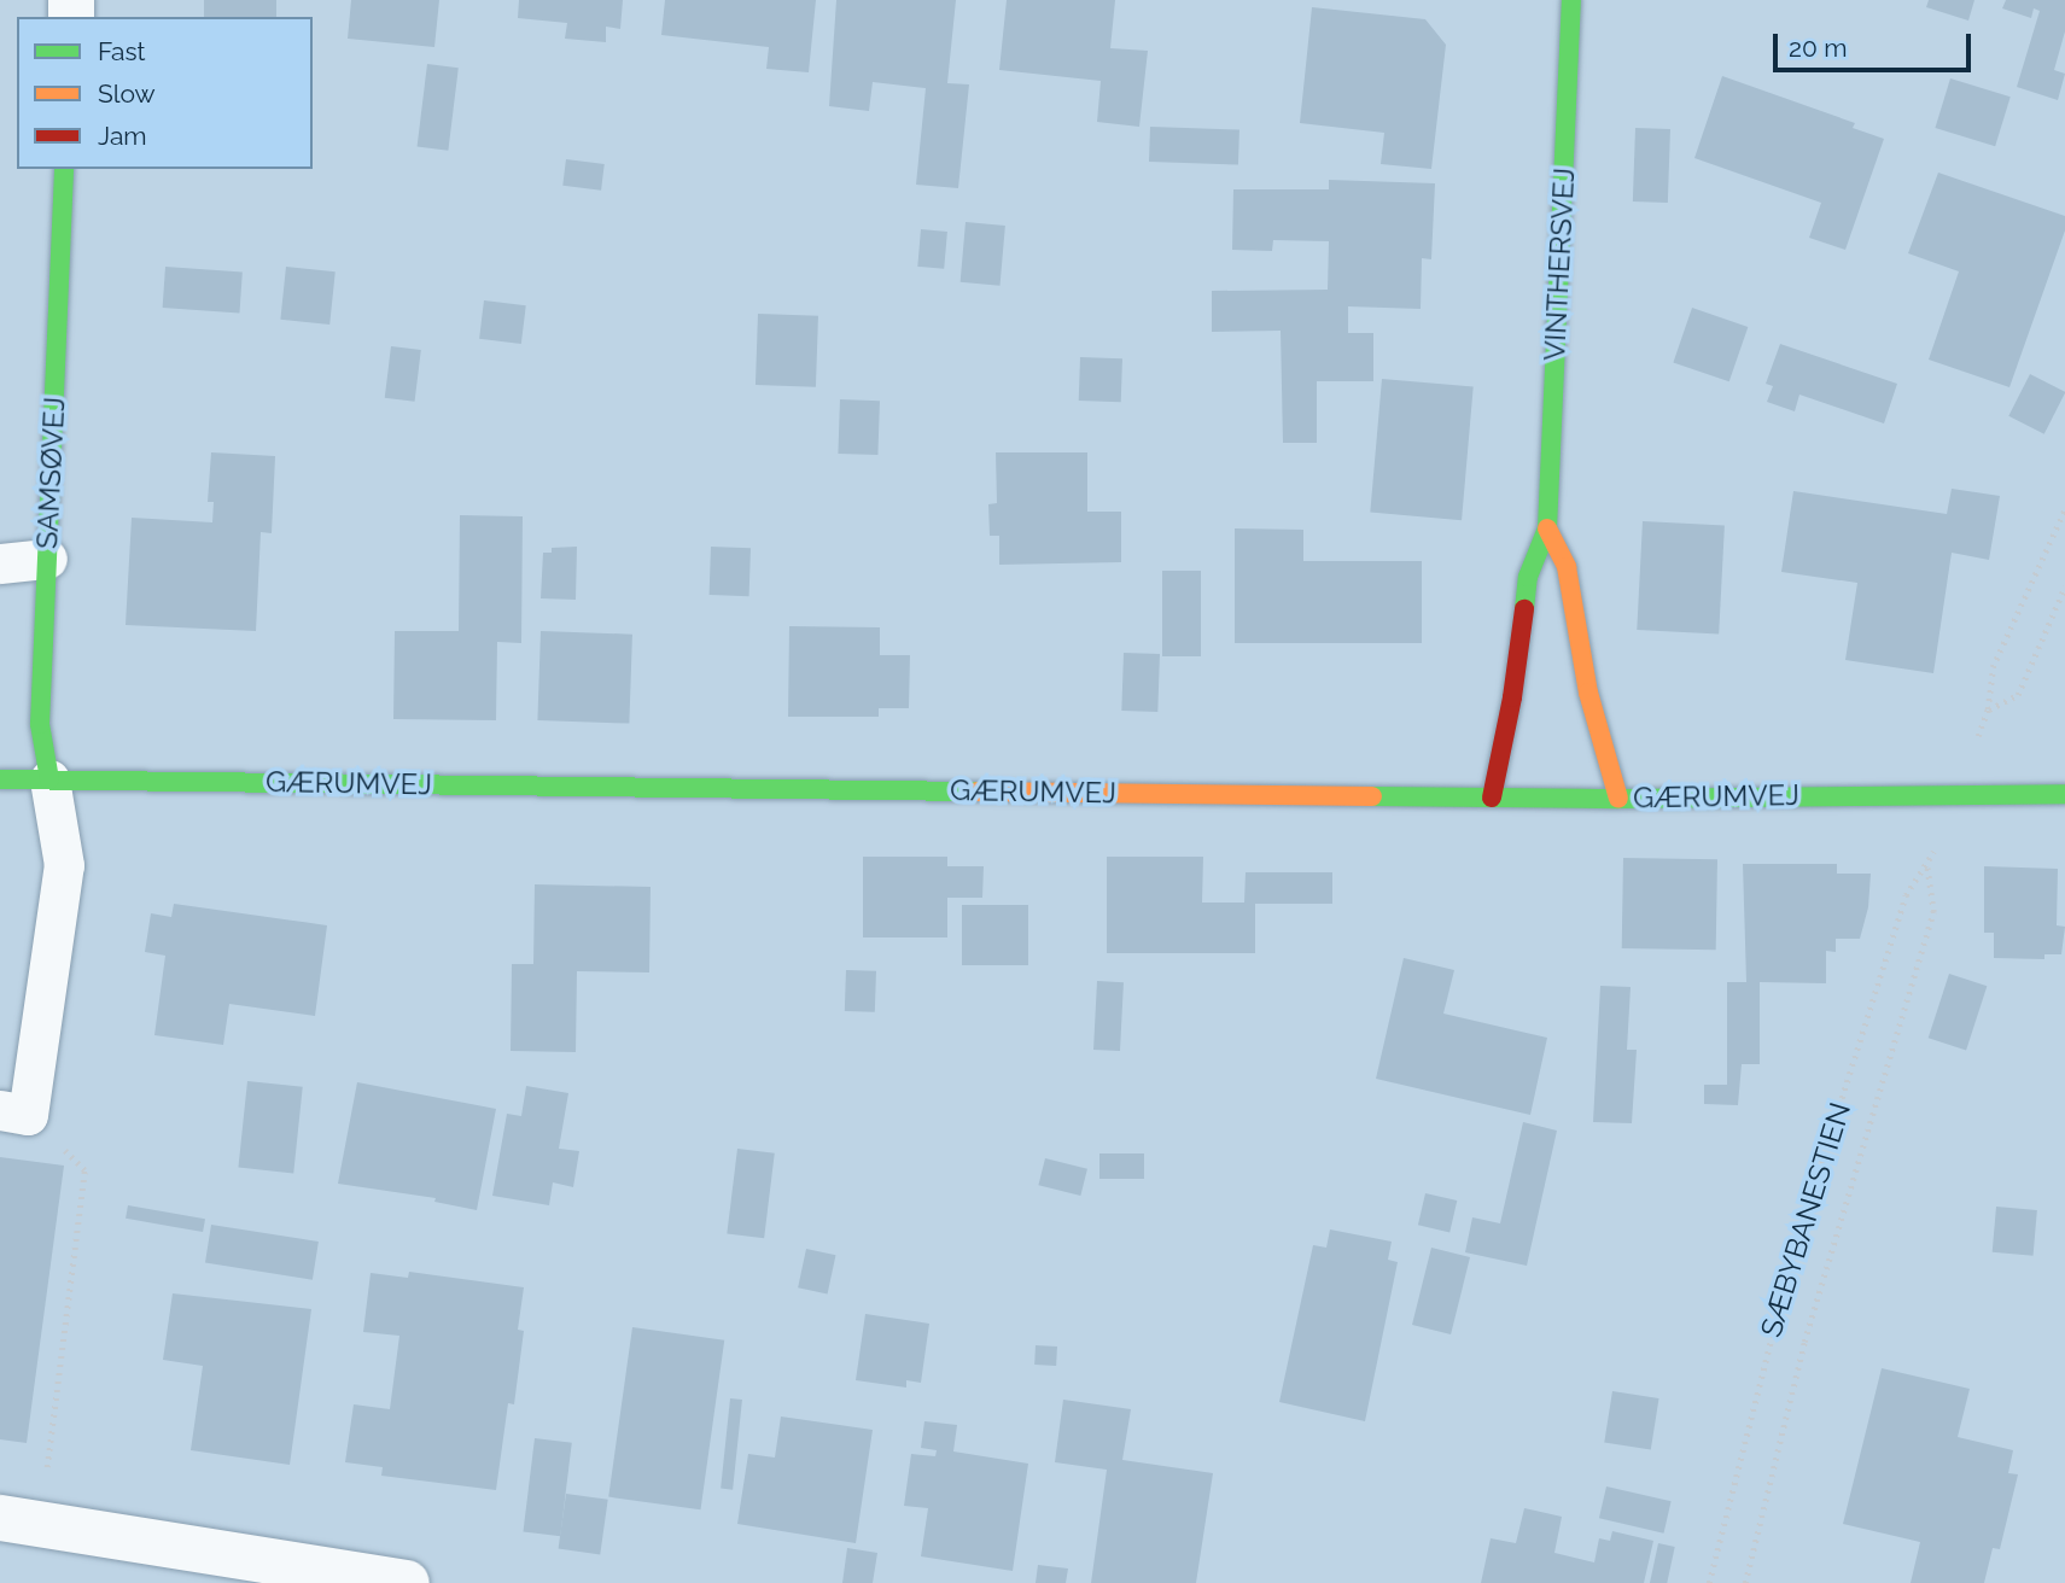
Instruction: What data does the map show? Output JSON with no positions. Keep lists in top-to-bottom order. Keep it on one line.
{"streets":{"main road":["VINTHERSVEJ","SAMSØVEJ","GÆRUMVEJ"],"path":["SÆBYBANESTIEN"]},"crossings":[["VINTHERSVEJ","GÆRUMVEJ"],["SAMSØVEJ","GÆRUMVEJ"]],"legend":["Fast","Slow","Jam"],"scale_bar":"20 m"}
